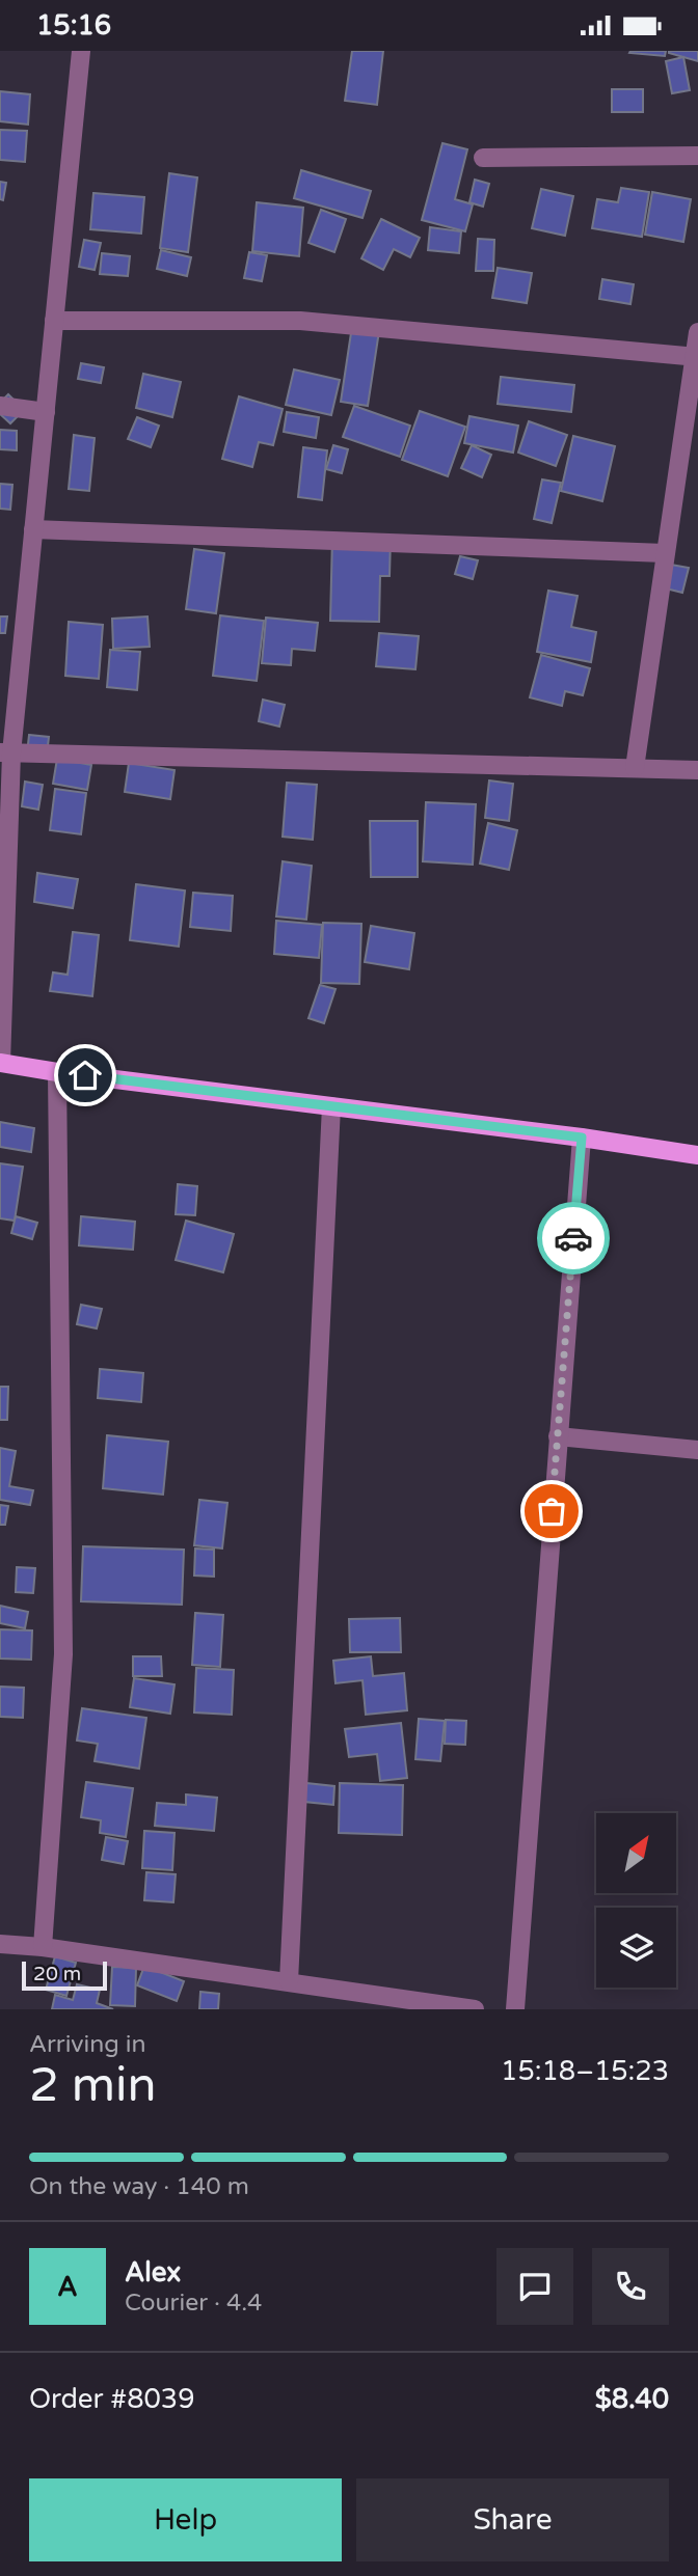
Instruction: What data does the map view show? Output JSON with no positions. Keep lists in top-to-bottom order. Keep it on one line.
{"scale_bar":"20 m","north":"top right","page":{"status":"15:16","scale":"20 m","heading":["2 min","Arriving in","15:18–15:23"],"panel":["Alex","Courier · 4.4","Order #8039","$8.40"],"bar":"On the way · 140 m","round":"A","buttons":["Help","Share"]}}
